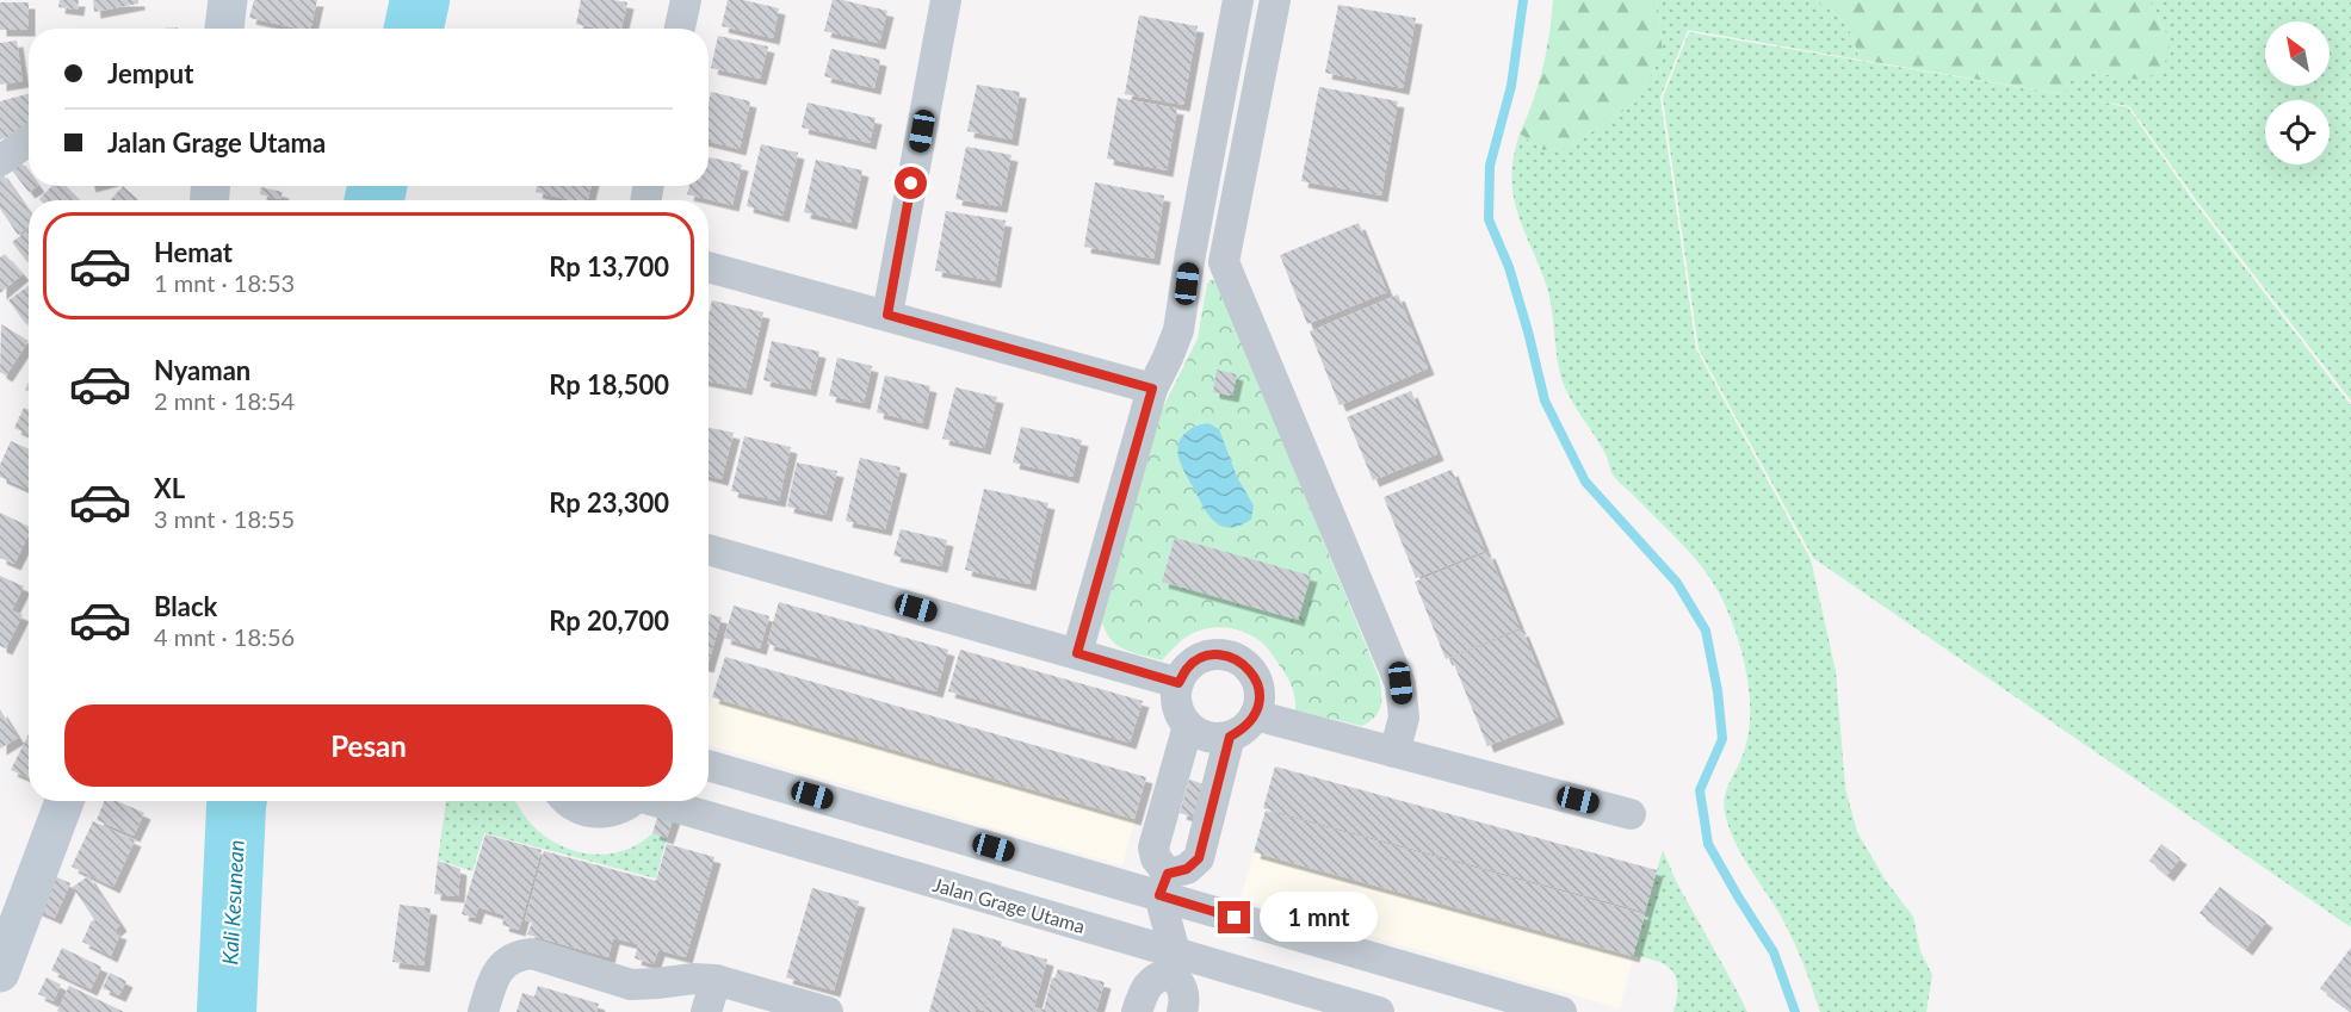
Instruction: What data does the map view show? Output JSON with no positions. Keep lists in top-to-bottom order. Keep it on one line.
{"streets":{"street":["Jalan Grage Utama"]},"water":["Kali Kesunean"],"north":"top left","page":{"banner":["Jemput","Jalan Grage Utama"],"list":[{"name":"Hemat","note":"1 mnt · 18:53","value":"Rp 13,700"},{"name":"Nyaman","note":"2 mnt · 18:54","value":"Rp 18,500"},{"name":"XL","note":"3 mnt · 18:55","value":"Rp 23,300"},{"name":"Black","note":"4 mnt · 18:56","value":"Rp 20,700"}],"buttons":"Pesan","bubble":"1 mnt"}}
